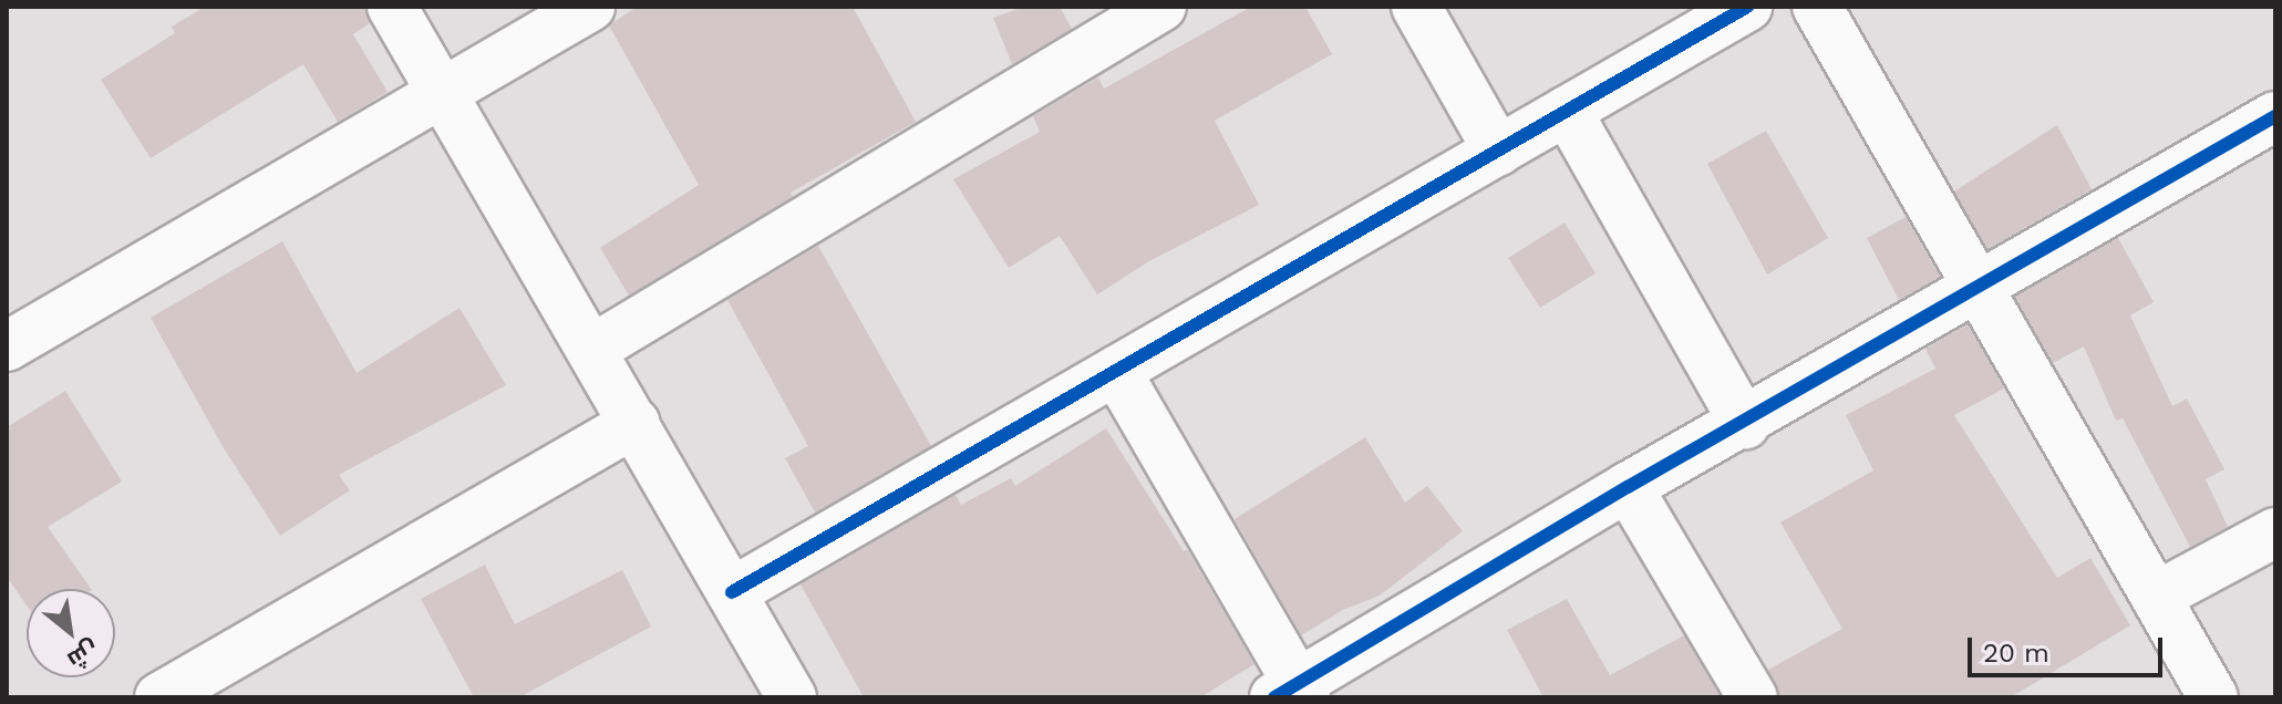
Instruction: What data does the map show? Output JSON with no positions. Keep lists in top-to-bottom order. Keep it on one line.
{"scale_bar":"20 m","north":"bottom right"}
